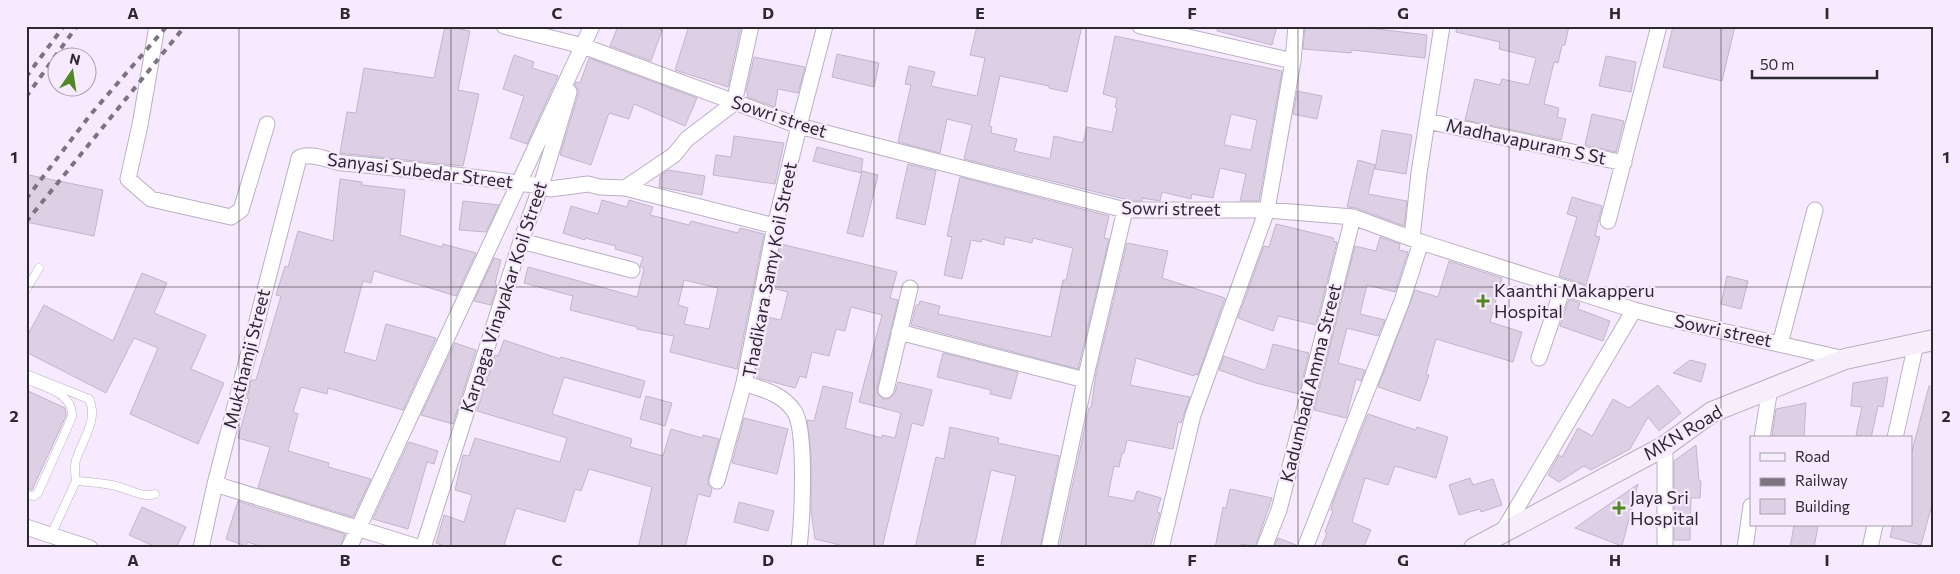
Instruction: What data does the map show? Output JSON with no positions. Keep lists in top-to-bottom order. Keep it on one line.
{"streets":{"street":["Sowri street","Madhavapuram S St","Sanyasi Subedar Street","Thadikara Samy Koil Street","Karpaga Vinayakar Koil Street","Mukthamji Street","Kadumbadi Amma Street","MKN Road"]},"crossings":[["Sowri street","Thadikara Samy Koil Street"],["Sowri street","Karpaga Vinayakar Koil Street"],["Sowri street","Kadumbadi Amma Street"],["Sowri street","MKN Road"],["Sanyasi Subedar Street","Thadikara Samy Koil Street"],["Sanyasi Subedar Street","Karpaga Vinayakar Koil Street"],["Sanyasi Subedar Street","Mukthamji Street"]],"places":{"health":["Kaanthi Makapperu Hospital","Jaya Sri Hospital"]},"legend":["Road","Railway","Building"],"scale_bar":"50 m","north":"top","grid":{"columns":["A","B","C","D","E","F","G","H","I"],"rows":["1","2"]}}
